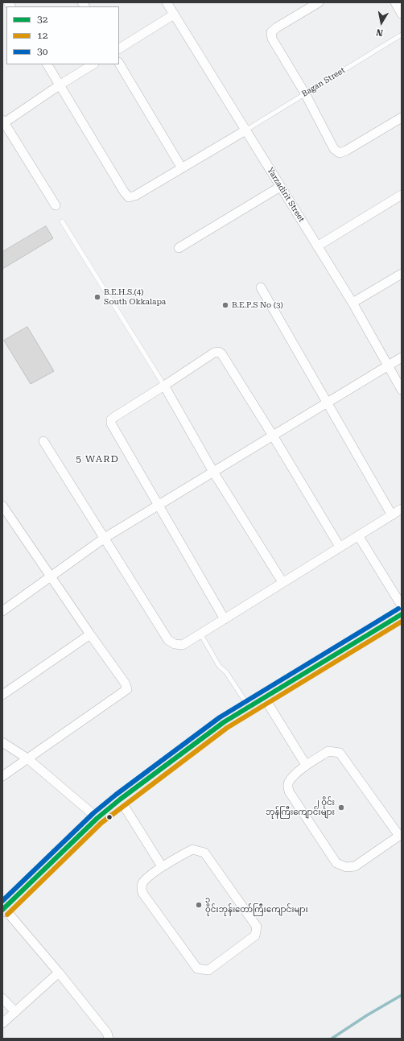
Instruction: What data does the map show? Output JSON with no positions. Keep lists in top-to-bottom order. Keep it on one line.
{"streets":{"street":["Yarzadirit Street"],"lane":["Bagan Street"]},"crossings":[["Bagan Street","Yarzadirit Street"]],"districts":["5 WARD"],"places":["B.E.H.S.(4) South Okkalapa","B.E.P.S No (3)","၂ ဝိုင်း ဘုန်ကြီးကျောင်းများ","၃ ဝိုင်းဘုန်းတော်ကြီးကျောင်းများ"],"lines":["transit line 30","transit line 32","transit line 12"],"legend":["32","12","30"],"north":"bottom"}
